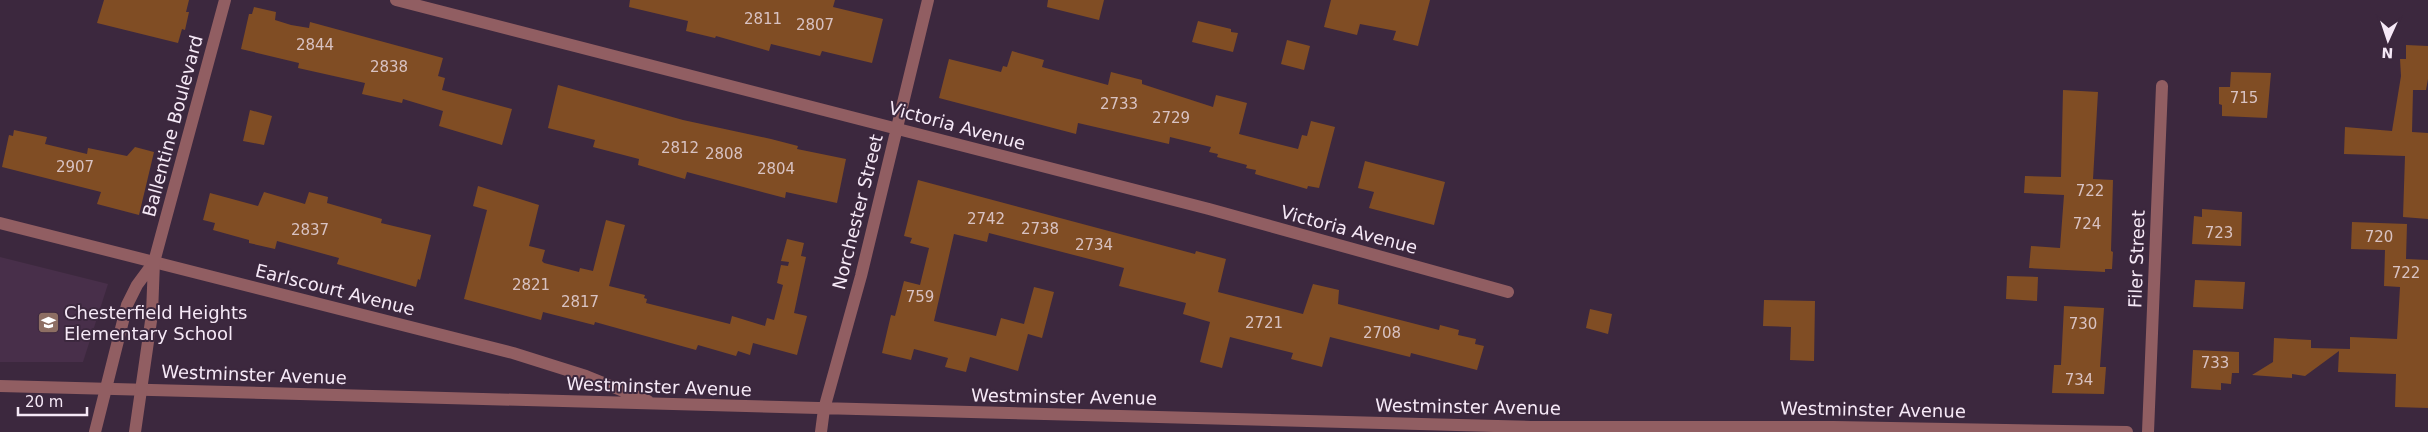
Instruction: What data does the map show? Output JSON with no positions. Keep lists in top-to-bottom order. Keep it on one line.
{"streets":{"street":["Ballentine Boulevard","Victoria Avenue","Norchester Street","Filer Street","Earlscourt Avenue","Westminster Avenue"]},"crossings":[["Ballentine Boulevard","Earlscourt Avenue"],["Ballentine Boulevard","Westminster Avenue"],["Victoria Avenue","Norchester Street"],["Norchester Street","Westminster Avenue"],["Earlscourt Avenue","Westminster Avenue"]],"places":{"school or university":["Chesterfield Heights Elementary School"]},"house_numbers":["2811","2807","2844","2838","715","2733","2729","2812","2808","2907","2804","722","2742","724","2738","2837","723","720","2734","722","2821","759","2817","2721","730","2708","733","734"],"scale_bar":"20 m","north":"bottom"}
